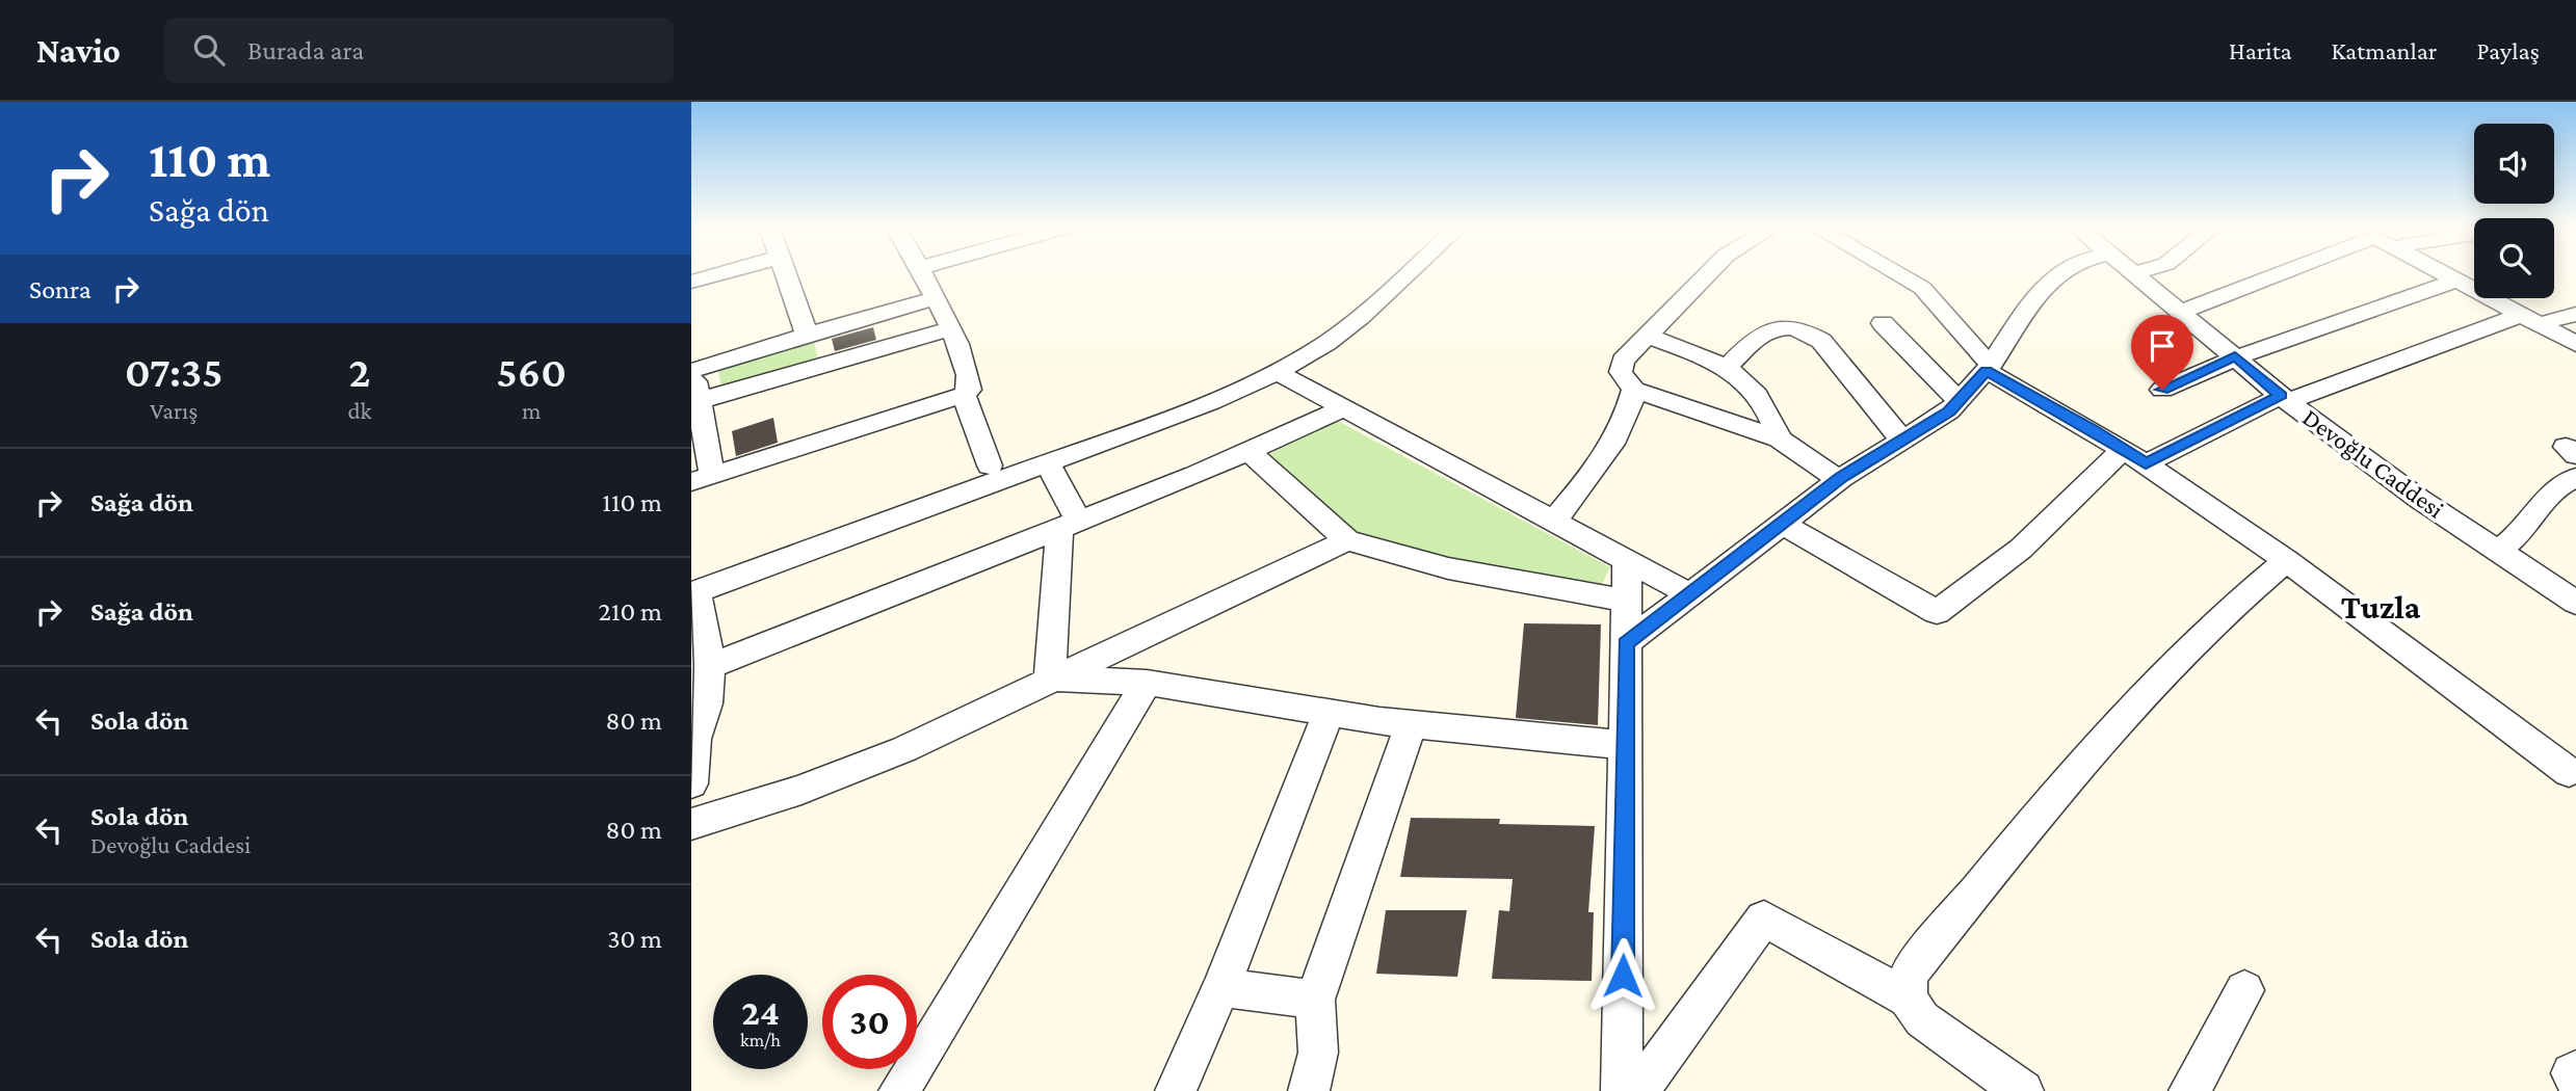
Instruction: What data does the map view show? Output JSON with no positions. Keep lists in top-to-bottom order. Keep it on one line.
{"streets":{"street":["Devoğlu Caddesi"]},"districts":["Tuzla"],"page":{"header":"Navio","search":"Burada ara","nav":["Harita","Katmanlar","Paylaş"],"turn":["110 m","Sağa dön"],"then":"Sonra","eta":["07:35","Varış","2","dk","560","m"],"list":[{"name":"Sağa dön","value":"110 m"},{"name":"Sağa dön","value":"210 m"},{"name":"Sola dön","value":"80 m"},{"name":"Sola dön","note":"Devoğlu Caddesi","value":"80 m"},{"name":"Sola dön","value":"30 m"}],"speed":"24 km/h","limit":"30"}}
